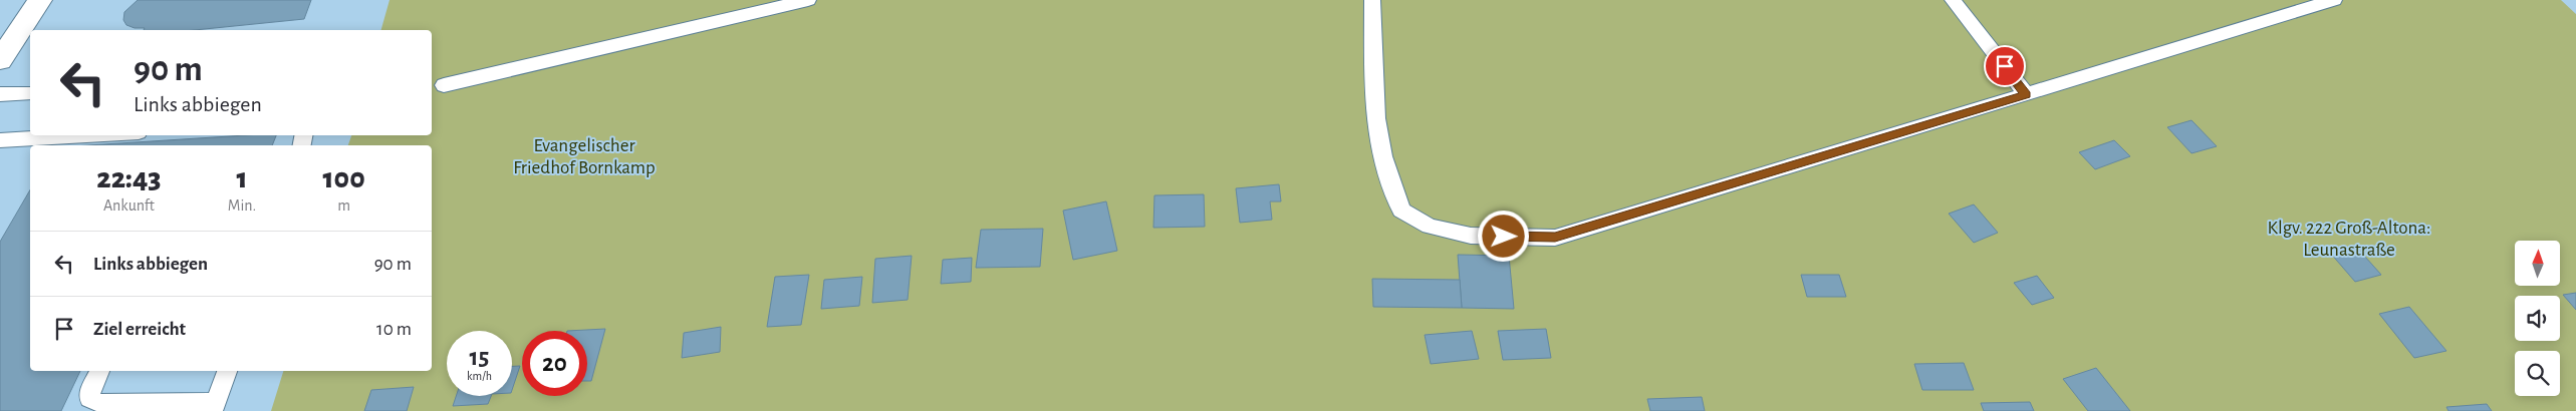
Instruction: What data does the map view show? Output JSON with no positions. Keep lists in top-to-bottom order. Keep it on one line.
{"parks":["Evangelischer Friedhof Bornkamp","Klgv. 222 Groß-Altona: Leunastraße"],"north":"top","page":{"turn":["90 m","Links abbiegen"],"eta":["22:43","Ankunft","1","Min.","100","m"],"list":[{"name":"Links abbiegen","value":"90 m"},{"name":"Ziel erreicht","value":"10 m"}],"speed":"15 km/h","limit":"20"}}
